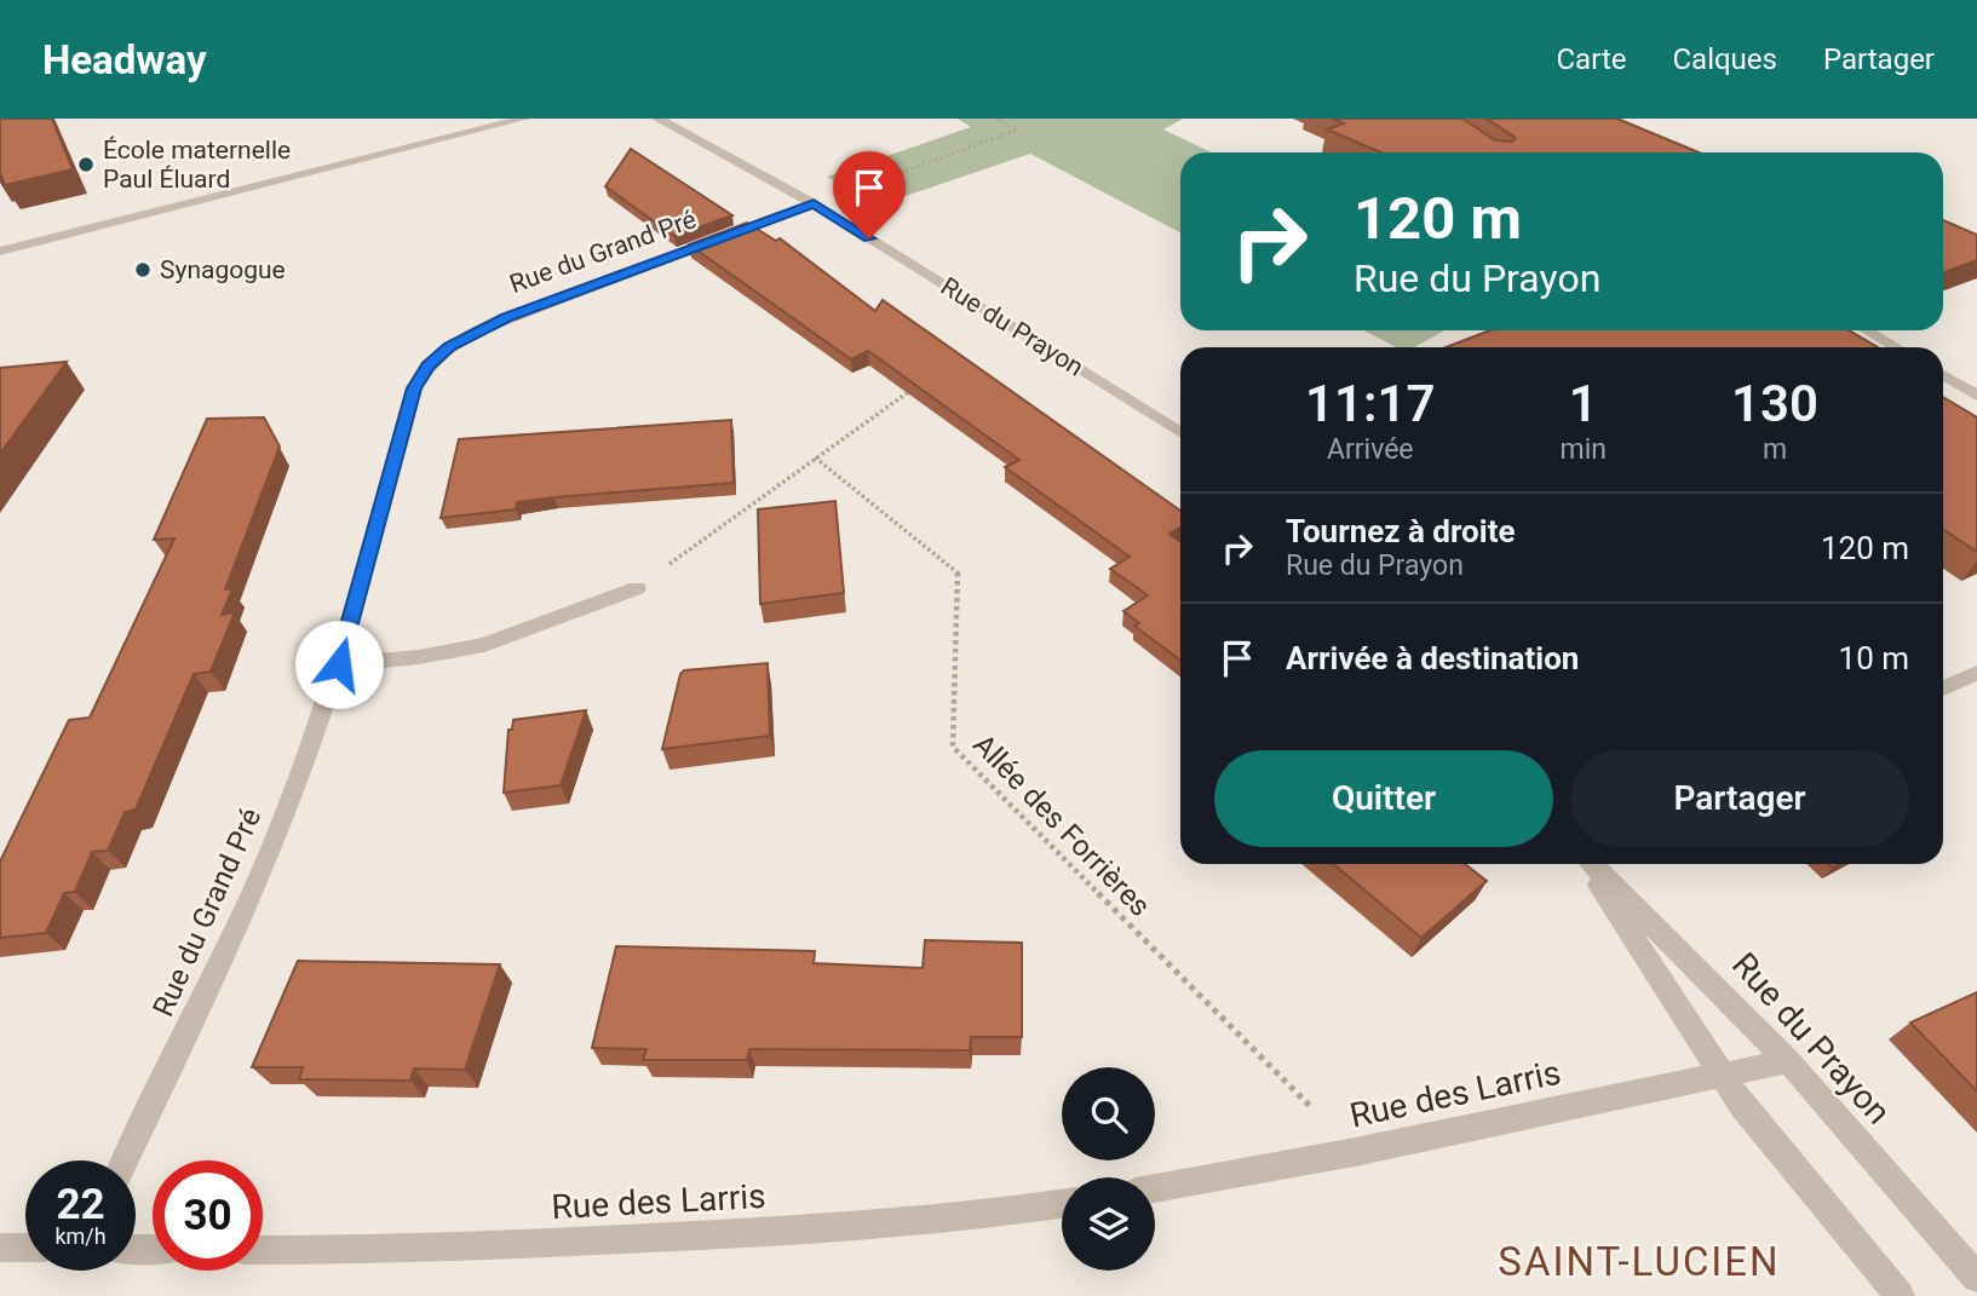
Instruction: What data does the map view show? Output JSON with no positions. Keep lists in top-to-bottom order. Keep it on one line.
{"streets":{"street":["Rue du Grand Pré","Rue du Prayon","Rue des Larris"],"path":["Allée des Forrières"]},"crossings":[["Rue du Grand Pré","Rue du Prayon"],["Rue du Prayon","Rue des Larris"],["Allée des Forrières","Rue des Larris"]],"districts":["SAINT-LUCIEN"],"places":["École maternelle Paul Éluard","Synagogue"],"page":{"header":"Headway","nav":["Carte","Calques","Partager"],"turn":["120 m","Rue du Prayon"],"eta":["11:17","Arrivée","1","min","130","m"],"list":[{"name":"Tournez à droite","note":"Rue du Prayon","value":"120 m"},{"name":"Arrivée à destination","value":"10 m"}],"buttons":["Quitter","Partager"],"speed":"22 km/h","limit":"30"}}
